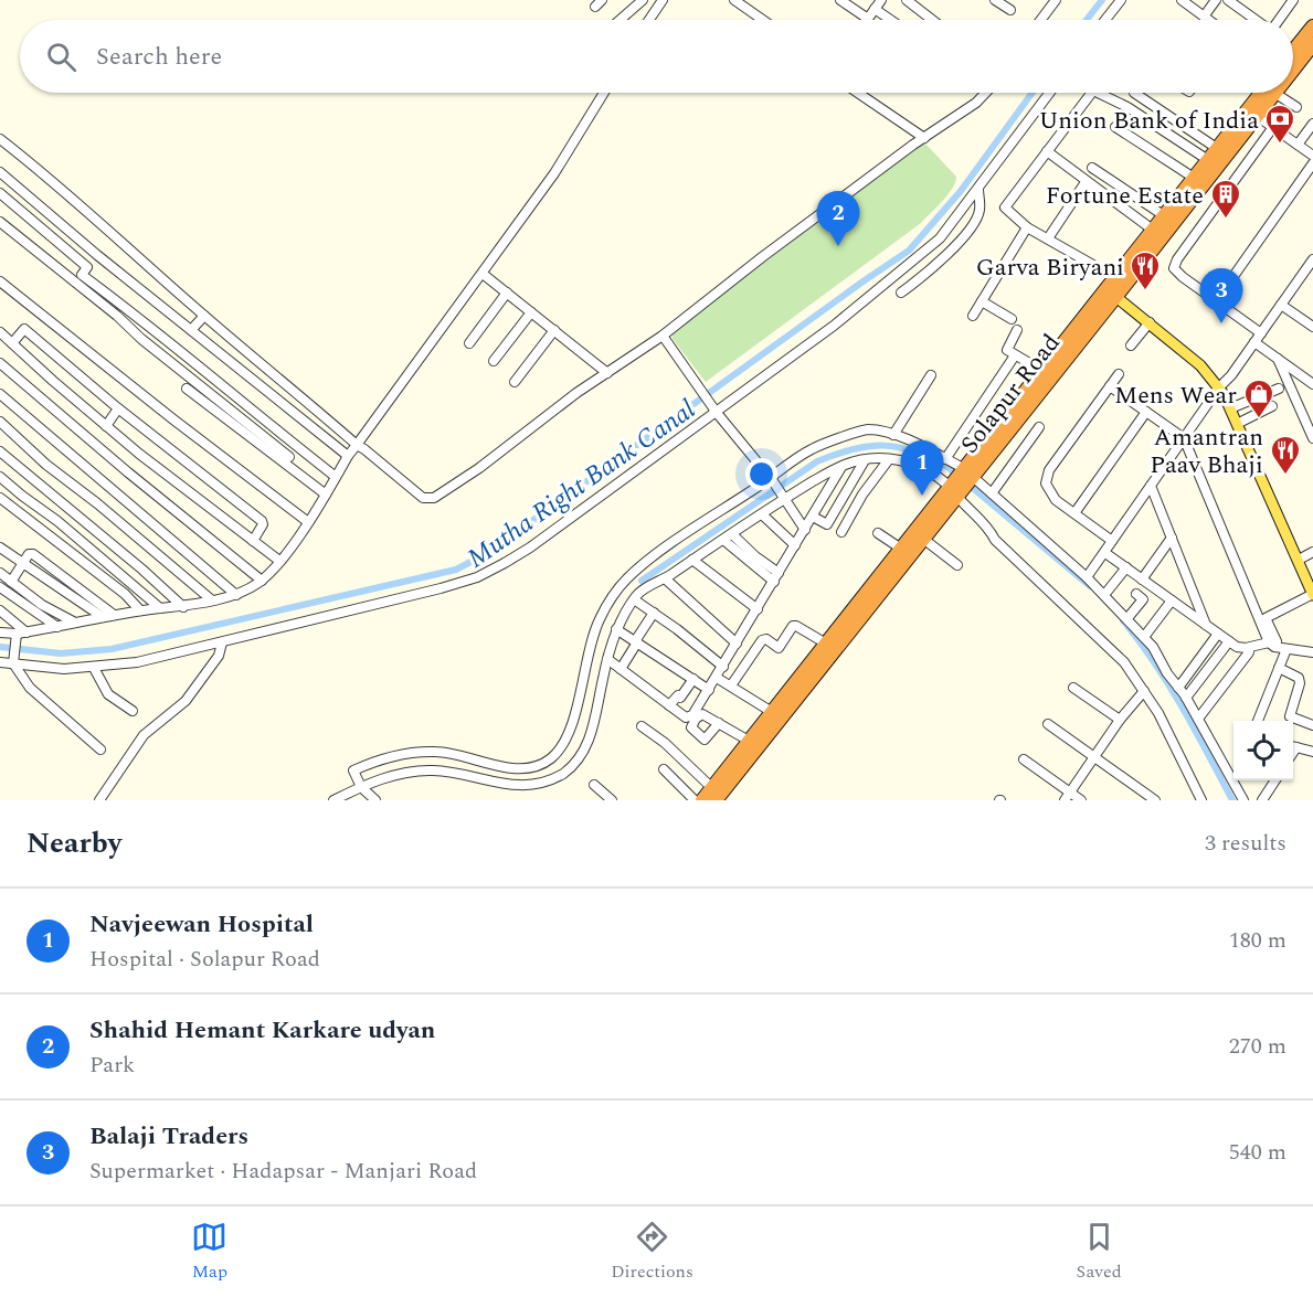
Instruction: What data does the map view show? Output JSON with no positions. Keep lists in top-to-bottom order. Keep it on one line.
{"streets":{"highway":["Solapur Road"]},"water":["Mutha Right Bank Canal"],"places":{"bank":["Union Bank of India"],"building":["Fortune Estate"],"restaurant":["Garva Biryani","Amantran Paav Bhaji"],"shop":["Mens Wear"]},"page":{"search":"Search here","pins":["2","3","1"],"heading":["Nearby","3 results"],"list":[{"mark":"1","name":"Navjeewan Hospital","note":"Hospital · Solapur Road","value":"180 m"},{"mark":"2","name":"Shahid Hemant Karkare udyan","note":"Park","value":"270 m"},{"mark":"3","name":"Balaji Traders","note":"Supermarket · Hadapsar - Manjari Road","value":"540 m"}],"nav":["Map","Directions","Saved"]}}
